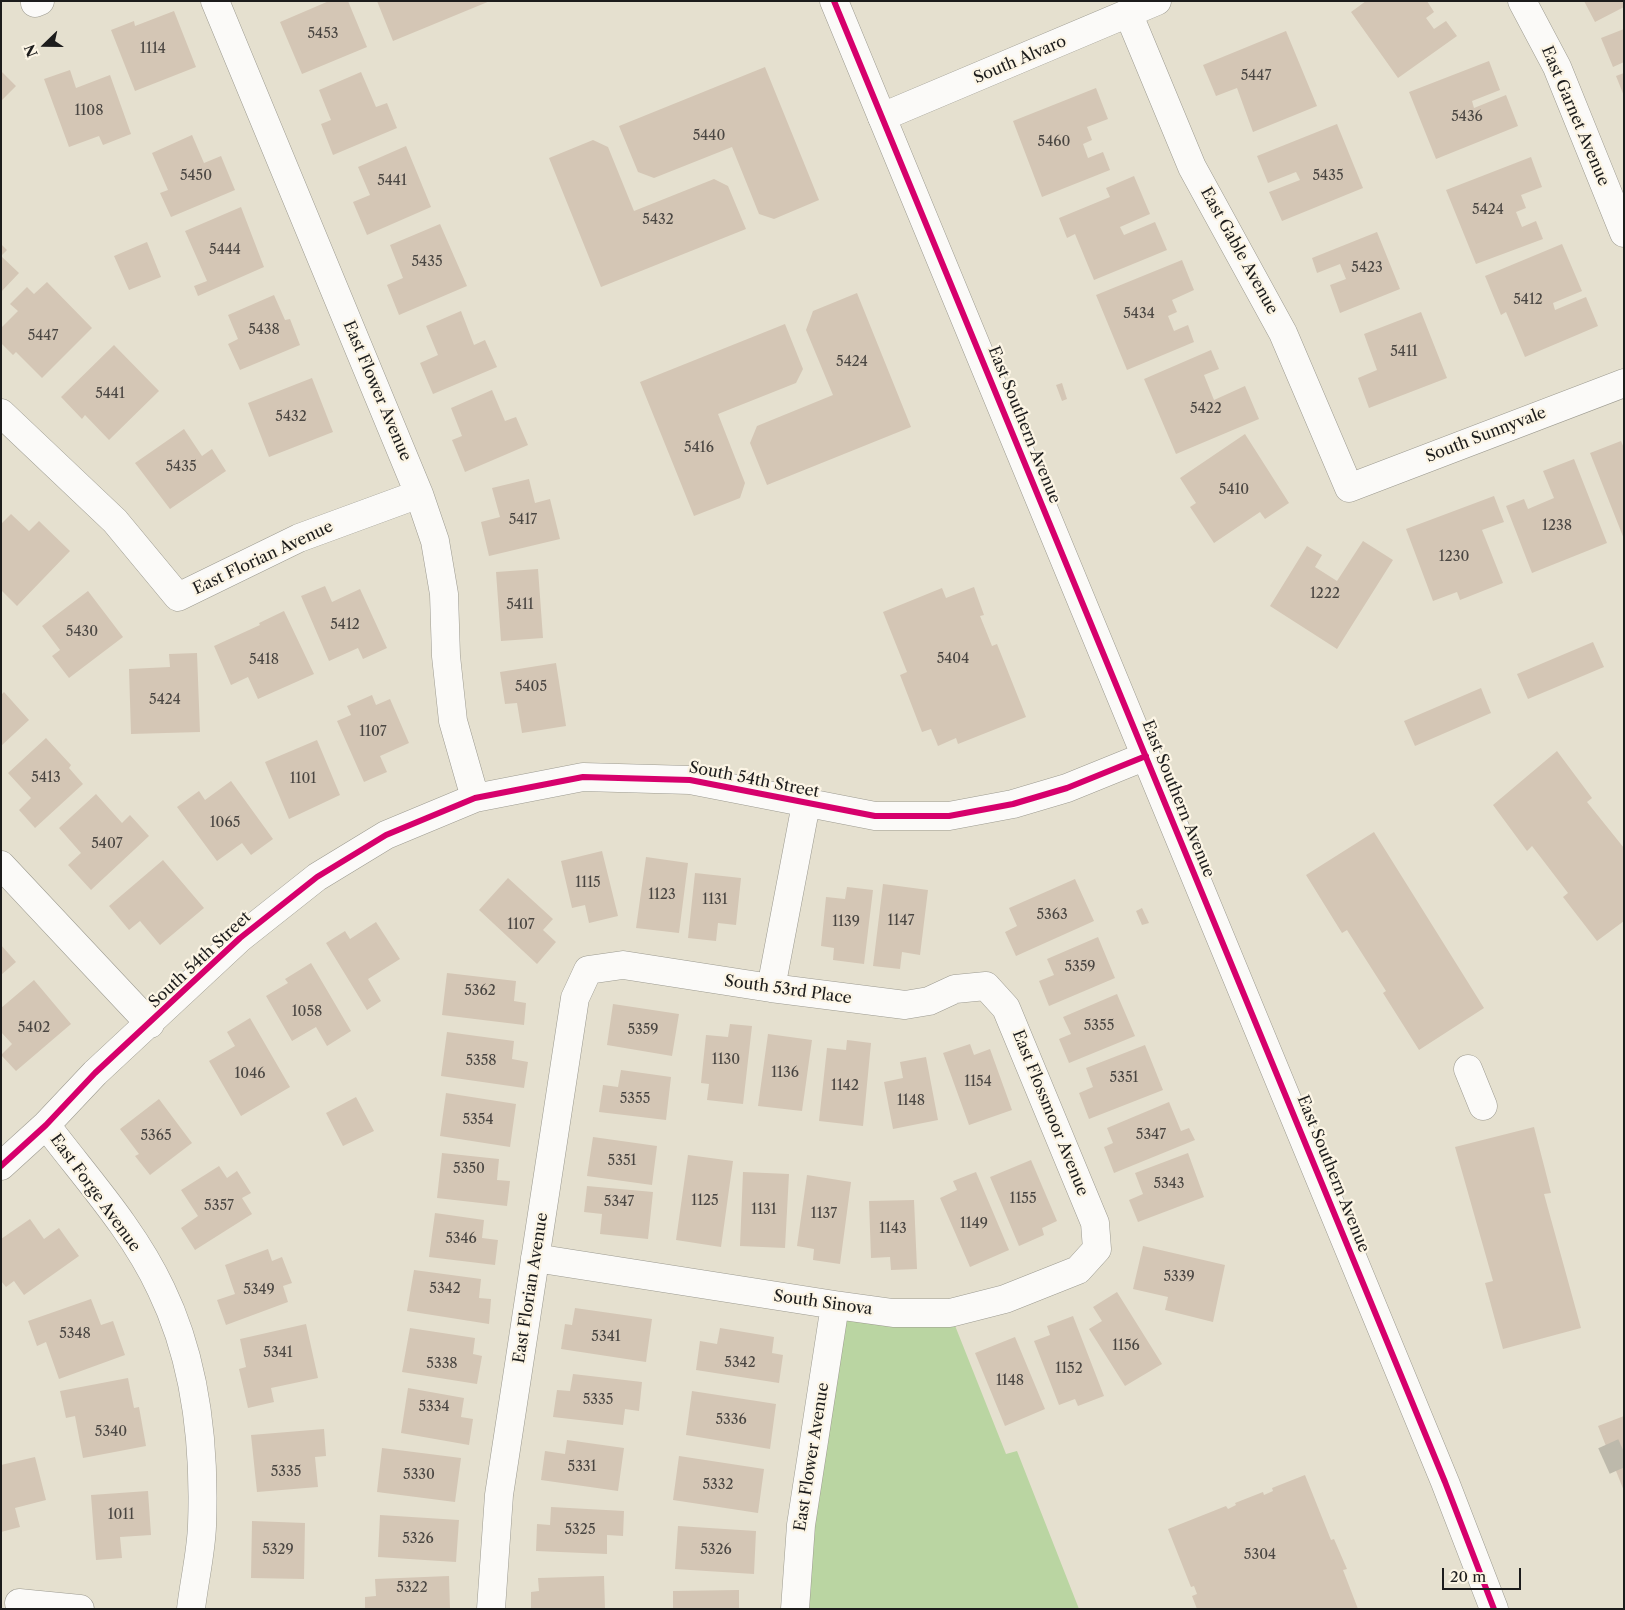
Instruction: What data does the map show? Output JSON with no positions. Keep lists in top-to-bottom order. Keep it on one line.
{"streets":{"street":["South Alvaro","East Garnet Avenue","East Gable Avenue","East Flower Avenue","East Southern Avenue","South Sunnyvale","East Florian Avenue","South 54th Street","South 53rd Place","East Flossmoor Avenue","East Forge Avenue","South Sinova"]},"crossings":[["South Alvaro","East Gable Avenue"],["South Alvaro","East Southern Avenue"],["East Gable Avenue","South Sunnyvale"],["East Flower Avenue","East Florian Avenue"],["East Flower Avenue","South 54th Street"],["East Flower Avenue","South Sinova"],["East Southern Avenue","South 54th Street"],["East Florian Avenue","South 53rd Place"],["East Florian Avenue","South Sinova"],["South 54th Street","East Forge Avenue"],["South 53rd Place","East Flossmoor Avenue"],["East Flossmoor Avenue","South Sinova"]],"house_numbers":["5453","1114","5447","1108","5436","5440","5460","5450","5435","5441","5424","5432","5444","5435","5423","5412","5434","5438","5447","5411","5424","5441","5422","5432","5416","5435","5410","5417","1238","1230","1222","5411","5412","5430","5404","5418","5405","5424","1107","5413","1101","1065","5407","1115","1123","1131","5363","1147","1139","1107","5359","5362","1058","5355","5402","5359","1130","5358","1136","1046","5351","1154","1142","5355","1148","5354","5347","5365","5351","5350","5343","1155","1125","5347","5357","1131","1137","1149","1143","5346","5339","5342","5349","5348","5341","1156","5341","5342","5338","1152","1148","5335","5334","5336","5340","5331","5335","5330","5332","1011","5325","5326","5329","5326","5304","5322"],"scale_bar":"20 m","north":"left"}
